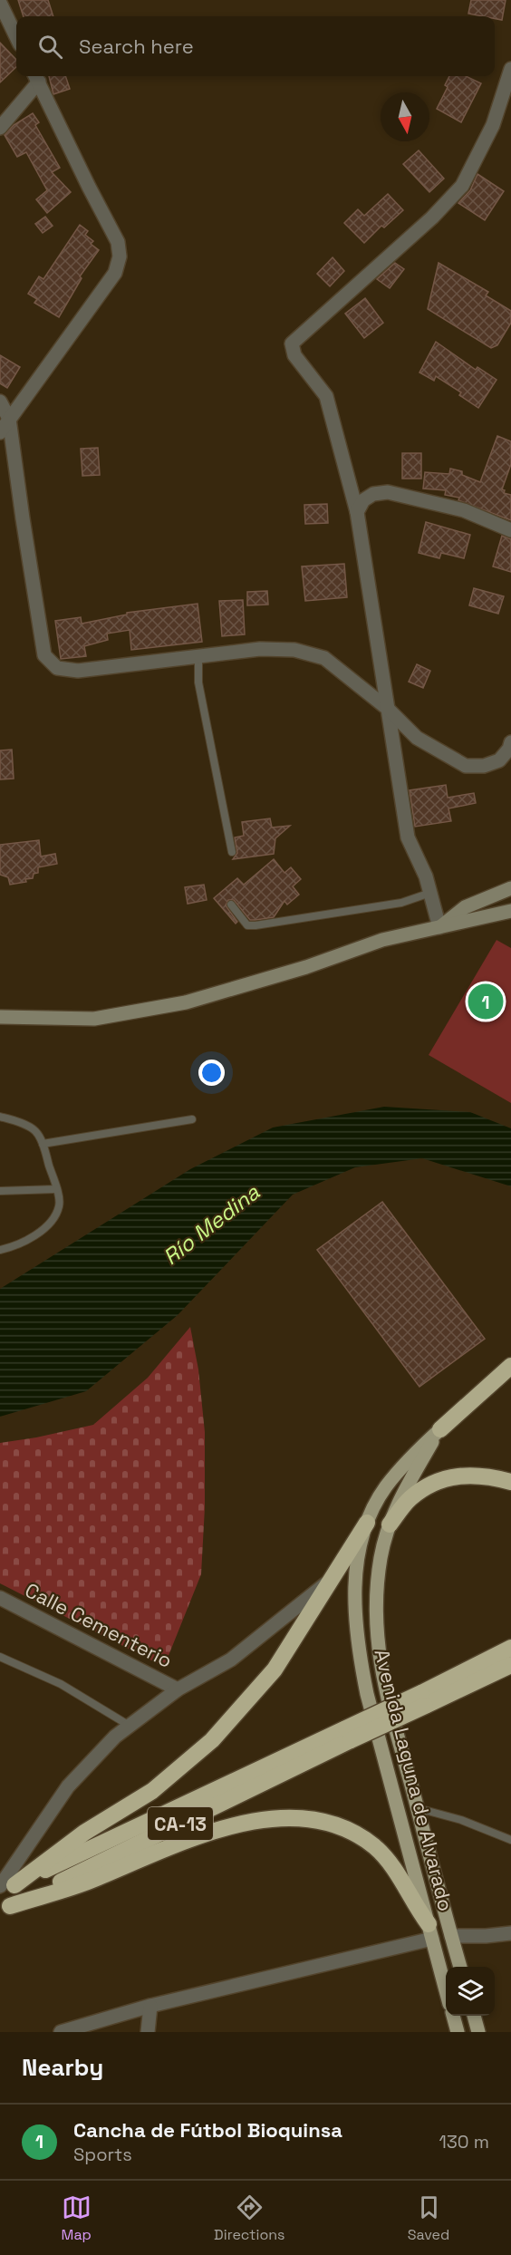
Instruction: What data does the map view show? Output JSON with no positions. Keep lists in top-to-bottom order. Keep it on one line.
{"streets":{"highway":["Avenida Laguna de Alvarado","CA-13"],"street":["Calle Cementerio"]},"water":["Río Medina"],"north":"bottom","page":{"search":"Search here","pins":"1","heading":"Nearby","list":[{"mark":"1","name":"Cancha de Fútbol Bioquinsa","note":"Sports","value":"130 m"}],"nav":["Map","Directions","Saved"]}}
